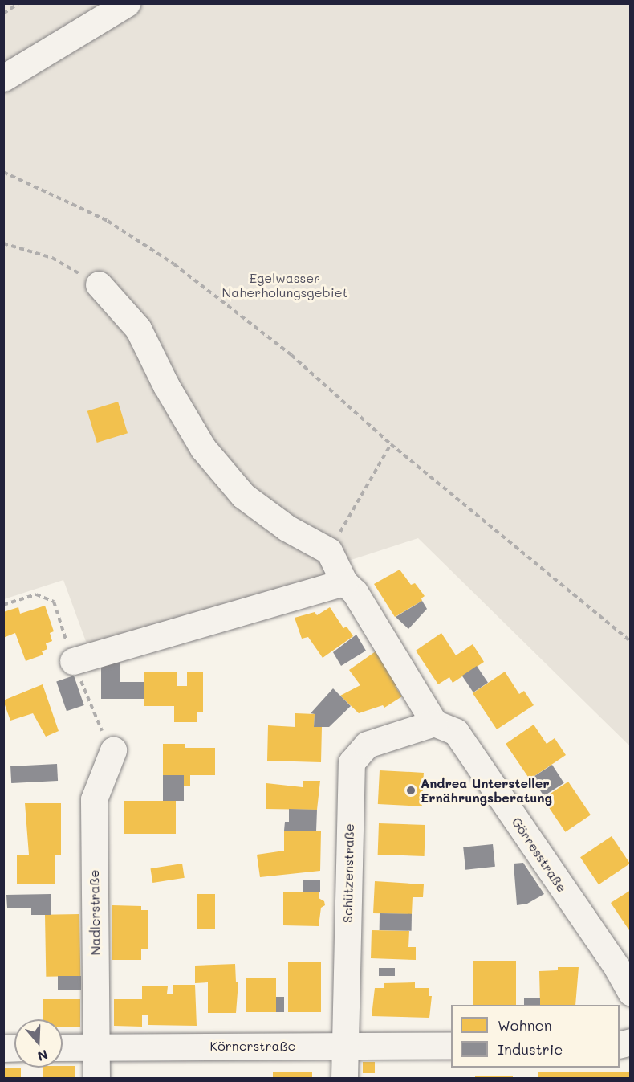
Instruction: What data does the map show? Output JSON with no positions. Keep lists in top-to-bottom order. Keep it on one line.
{"streets":{"street":["Görresstraße","Schützenstraße","Nadlerstraße","Körnerstraße"]},"crossings":[["Görresstraße","Schützenstraße"],["Schützenstraße","Körnerstraße"],["Nadlerstraße","Körnerstraße"]],"parks":["Egelwasser Naherholungsgebiet"],"places":["Andrea Untersteller Ernährungsberatung"],"legend":["Wohnen","Industrie"],"north":"bottom"}
